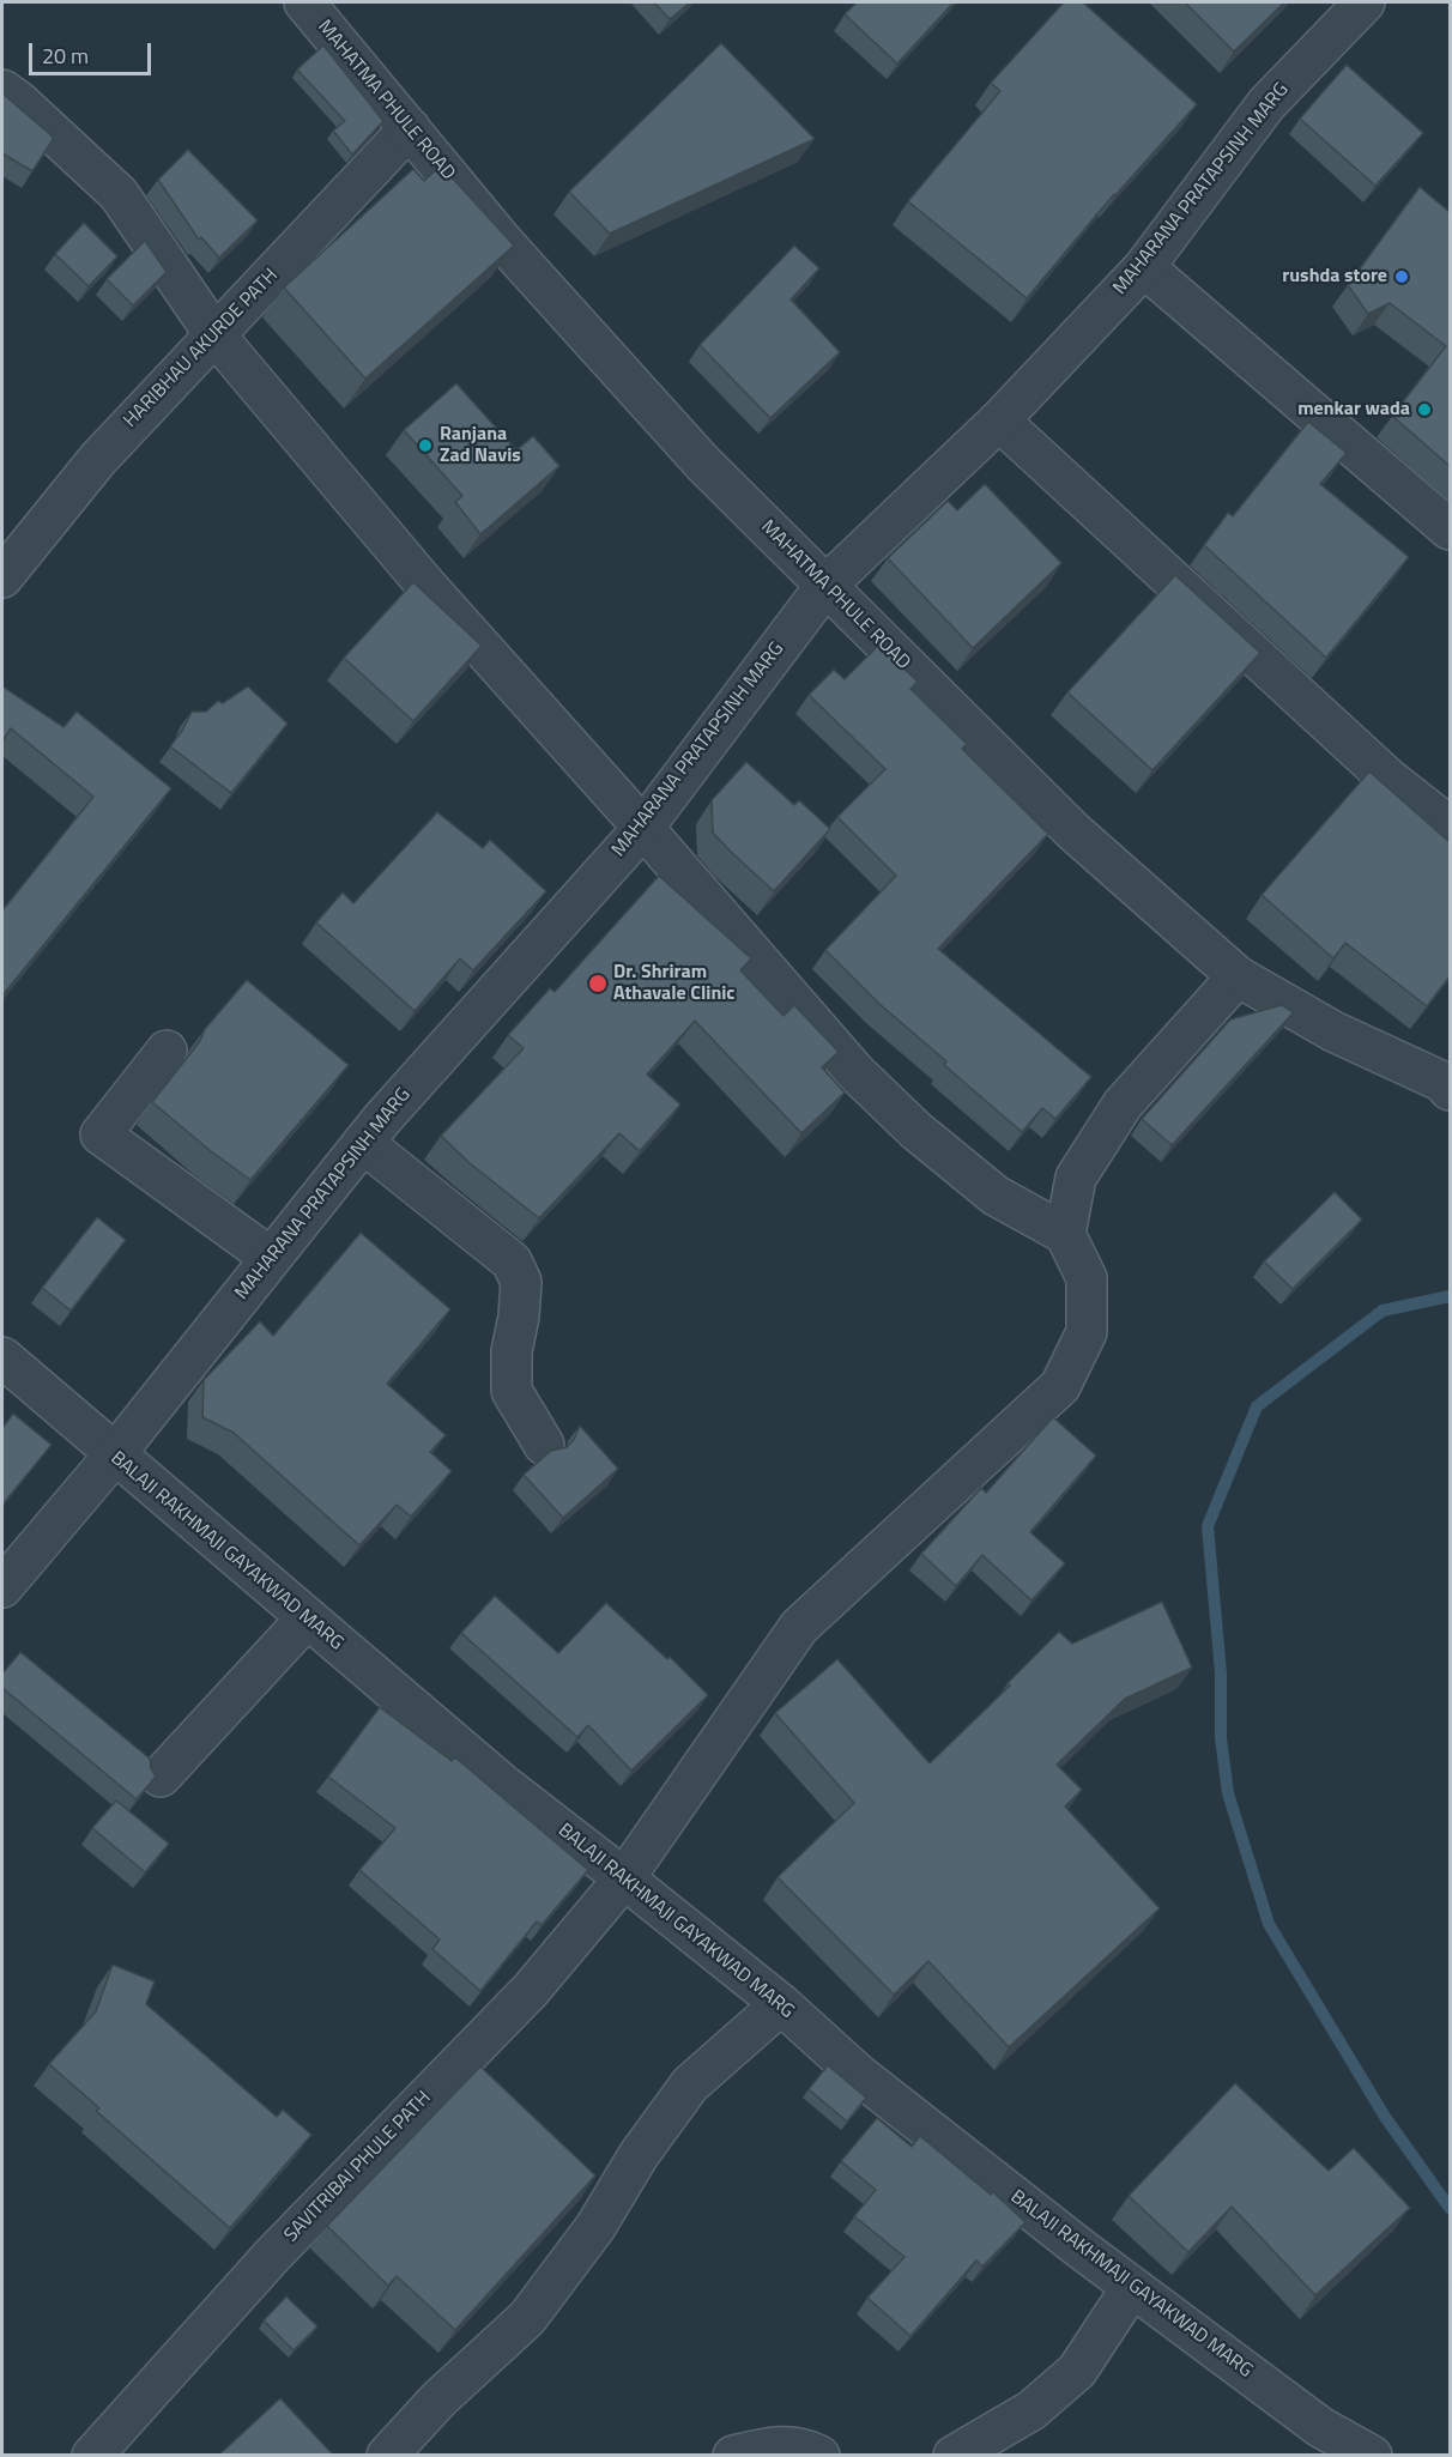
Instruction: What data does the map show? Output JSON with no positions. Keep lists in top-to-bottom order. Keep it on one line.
{"streets":{"street":["MAHATMA PHULE ROAD","MAHARANA PRATAPSINH MARG","HARIBHAU AKURDE PATH","BALAJI RAKHMAJI GAYAKWAD MARG","SAVITRIBAI PHULE PATH"]},"crossings":[["MAHATMA PHULE ROAD","MAHARANA PRATAPSINH MARG"],["MAHATMA PHULE ROAD","HARIBHAU AKURDE PATH"],["MAHARANA PRATAPSINH MARG","BALAJI RAKHMAJI GAYAKWAD MARG"],["BALAJI RAKHMAJI GAYAKWAD MARG","SAVITRIBAI PHULE PATH"]],"places":["rushda store","menkar wada","Ranjana Zad Navis","Dr. Shriram Athavale Clinic"],"scale_bar":"20 m"}
